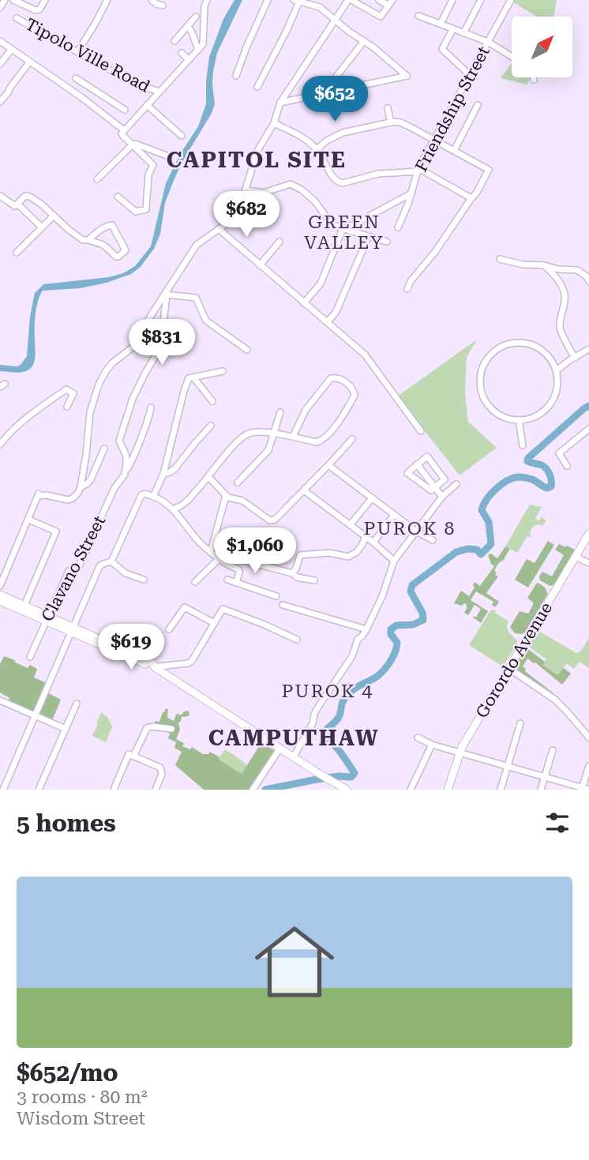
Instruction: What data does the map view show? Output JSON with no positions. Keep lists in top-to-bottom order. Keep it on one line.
{"streets":{"main road":["Gorordo Avenue"],"street":["Tipolo Ville Road","Friendship Street","Clavano Street"]},"districts":["CAPITOL SITE","GREEN VALLEY","PUROK 8","PUROK 4","CAMPUTHAW"],"north":"top right","page":{"price":["$652","$682","$831","$1,060","$619"],"heading":"5 homes","list":[{"name":"$652/mo","note":"3 rooms · 80 m² · Wisdom Street"}]}}
